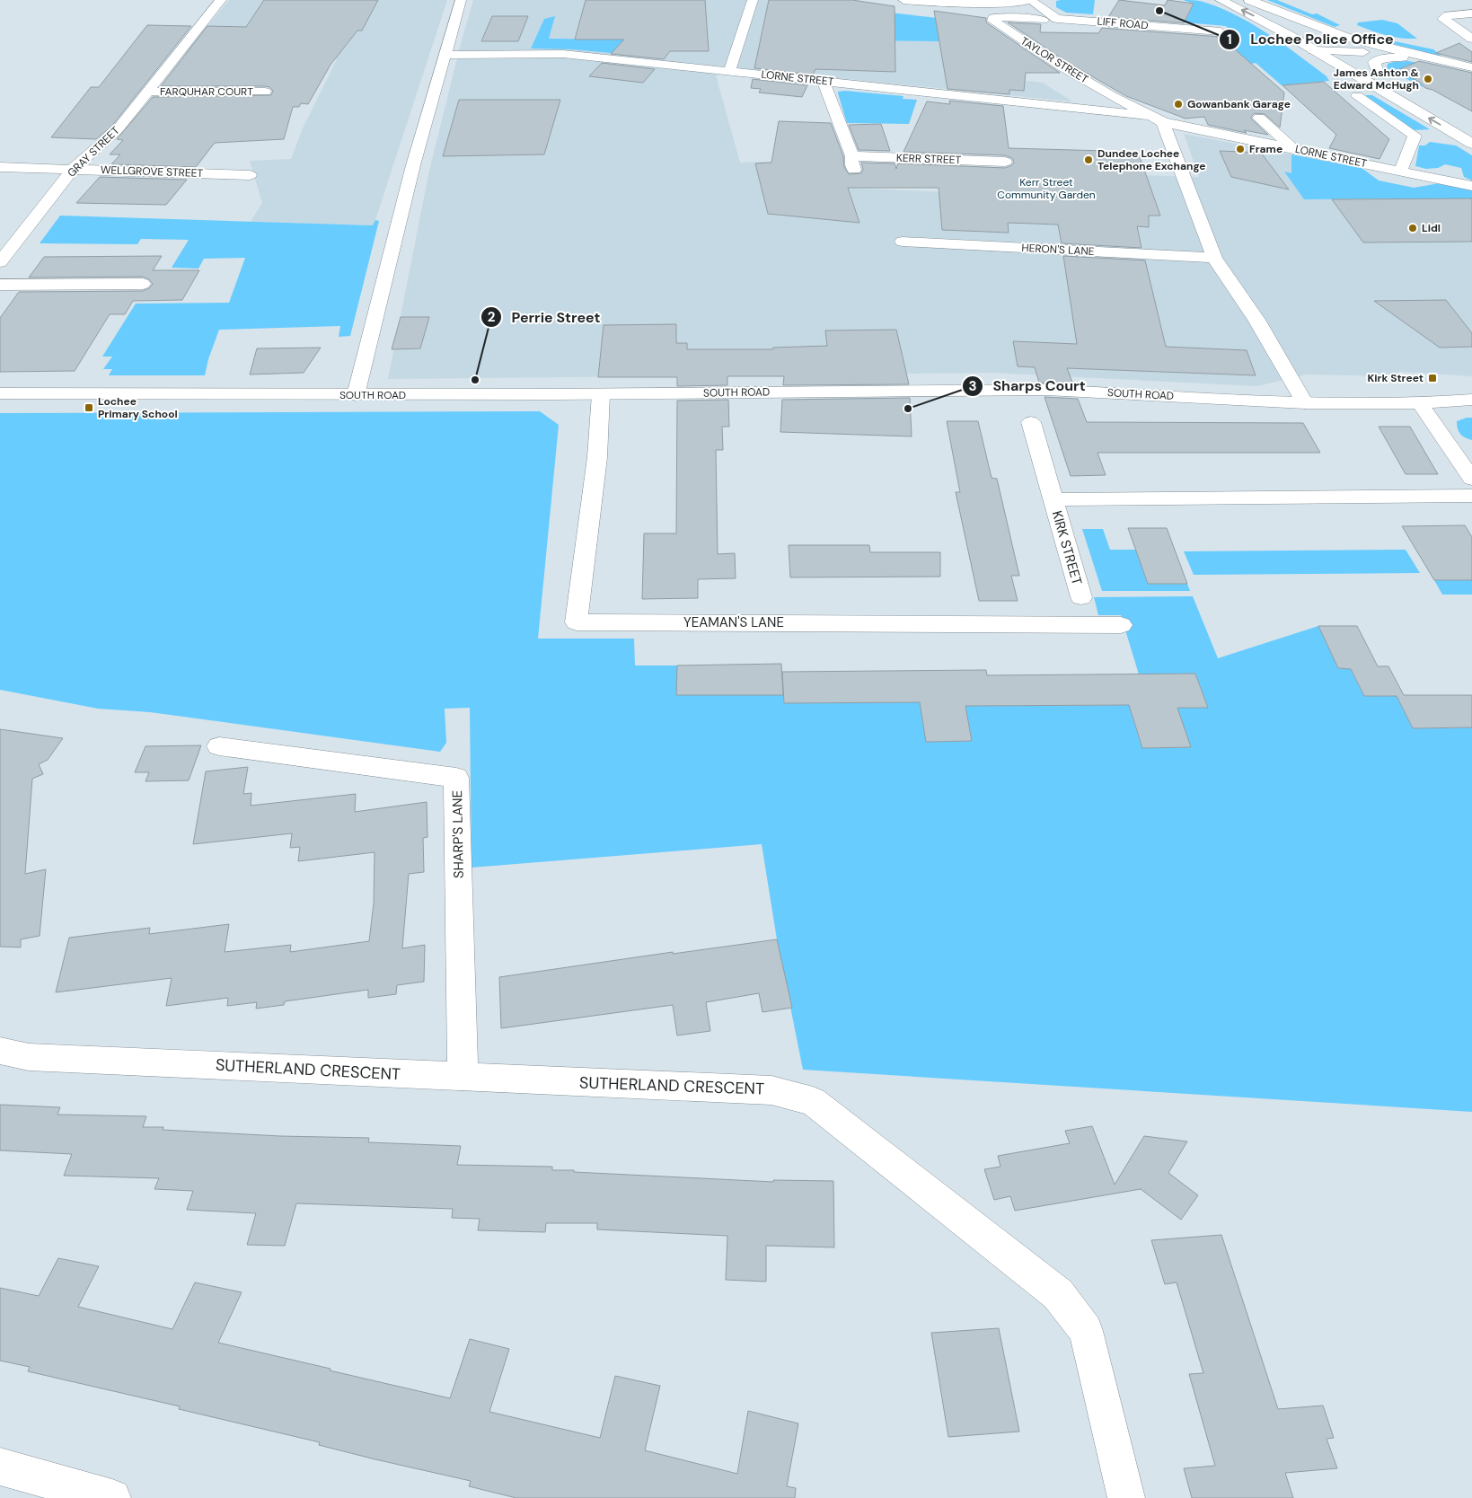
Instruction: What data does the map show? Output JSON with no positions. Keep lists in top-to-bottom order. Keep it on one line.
{"streets":{"street":["LIFF ROAD","TAYLOR STREET","LORNE STREET","FARQUHAR COURT","GRAY STREET","KERR STREET","WELLGROVE STREET","HERON'S LANE","SOUTH ROAD","KIRK STREET","YEAMAN'S LANE","SHARP'S LANE","SUTHERLAND CRESCENT"]},"crossings":[["TAYLOR STREET","LORNE STREET"],["LORNE STREET","KERR STREET"],["FARQUHAR COURT","GRAY STREET"],["GRAY STREET","WELLGROVE STREET"],["SOUTH ROAD","YEAMAN'S LANE"],["SHARP'S LANE","SUTHERLAND CRESCENT"]],"parks":["Kerr Street Community Garden"],"places":{"other":["Lochee Police Office","James Ashton & Edward McHugh","Gowanbank Garage","Frame","Dundee Lochee Telephone Exchange","Lidl","Perrie Street","Sharps Court"],"transit":["Kirk Street","Lochee Primary School"]}}
